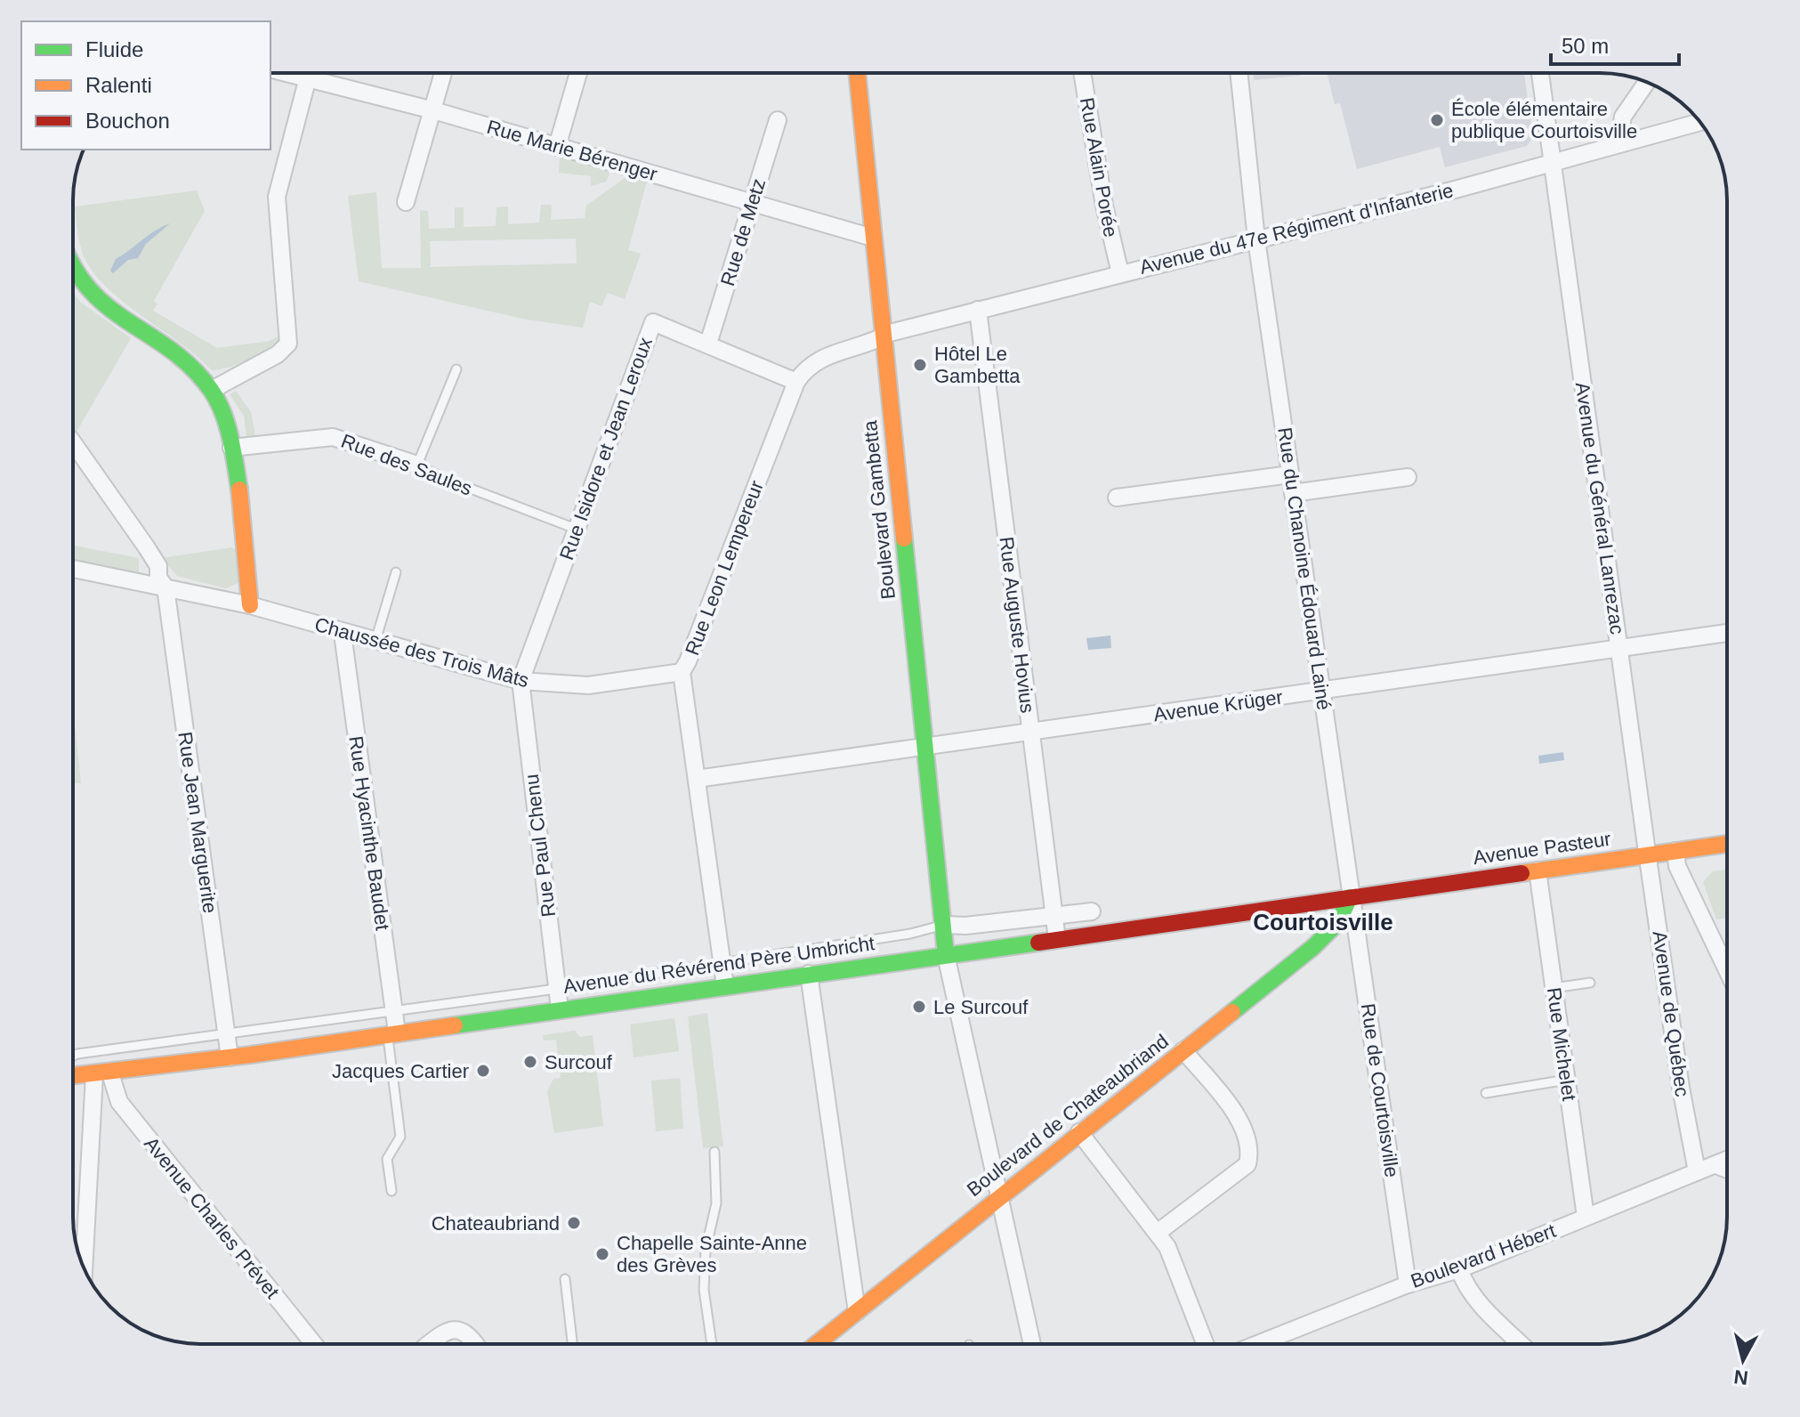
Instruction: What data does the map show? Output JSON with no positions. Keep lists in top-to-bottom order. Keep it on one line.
{"streets":{"main road":["Boulevard Gambetta","Avenue Pasteur","Avenue du Révérend Père Umbricht","Boulevard de Chateaubriand"],"street":["Rue Marie Bérenger","Rue Alain Porée","Avenue du 47e Régiment d'Infanterie","Rue de Metz","Rue Isidore et Jean Leroux","Rue des Saules","Avenue du Général Lanrezac","Rue Leon Lempereur","Rue du Chanoine Édouard Lainé","Rue Auguste Hovius","Chaussée des Trois Mâts","Avenue Krüger","Rue Jean Marguerite","Rue Hyacinthe Baudet","Rue Paul Chenu","Avenue de Québec","Rue Michelet","Rue de Courtoisville","Avenue Charles Prévet","Boulevard Hébert"]},"crossings":[["Rue Marie Bérenger","Rue de Metz"],["Rue Marie Bérenger","Boulevard Gambetta"],["Rue Alain Porée","Avenue du 47e Régiment d'Infanterie"],["Avenue du 47e Régiment d'Infanterie","Avenue du Général Lanrezac"],["Avenue du 47e Régiment d'Infanterie","Boulevard Gambetta"],["Avenue du 47e Régiment d'Infanterie","Rue Leon Lempereur"],["Avenue du 47e Régiment d'Infanterie","Rue du Chanoine Édouard Lainé"],["Avenue du 47e Régiment d'Infanterie","Rue Auguste Hovius"],["Rue de Metz","Rue Isidore et Jean Leroux"],["Rue Isidore et Jean Leroux","Rue des Saules"],["Rue Isidore et Jean Leroux","Rue Leon Lempereur"],["Rue Isidore et Jean Leroux","Chaussée des Trois Mâts"],["Rue Isidore et Jean Leroux","Rue Paul Chenu"],["Avenue du Général Lanrezac","Avenue Krüger"],["Avenue du Général Lanrezac","Avenue Pasteur"],["Avenue du Général Lanrezac","Avenue de Québec"],["Boulevard Gambetta","Rue Leon Lempereur"],["Boulevard Gambetta","Avenue Krüger"],["Boulevard Gambetta","Avenue du Révérend Père Umbricht"],["Rue Leon Lempereur","Chaussée des Trois Mâts"],["Rue Leon Lempereur","Avenue Krüger"],["Rue Leon Lempereur","Avenue du Révérend Père Umbricht"],["Rue du Chanoine Édouard Lainé","Avenue Krüger"],["Rue du Chanoine Édouard Lainé","Avenue Pasteur"],["Rue du Chanoine Édouard Lainé","Avenue du Révérend Père Umbricht"],["Rue du Chanoine Édouard Lainé","Rue de Courtoisville"],["Rue du Chanoine Édouard Lainé","Boulevard de Chateaubriand"],["Rue Auguste Hovius","Avenue Krüger"],["Rue Auguste Hovius","Avenue du Révérend Père Umbricht"],["Chaussée des Trois Mâts","Rue Jean Marguerite"],["Chaussée des Trois Mâts","Rue Hyacinthe Baudet"],["Chaussée des Trois Mâts","Rue Paul Chenu"],["Rue Jean Marguerite","Avenue du Révérend Père Umbricht"],["Rue Hyacinthe Baudet","Avenue du Révérend Père Umbricht"],["Rue Paul Chenu","Avenue du Révérend Père Umbricht"],["Avenue Pasteur","Avenue du Révérend Père Umbricht"],["Avenue Pasteur","Avenue de Québec"],["Avenue Pasteur","Rue Michelet"],["Avenue Pasteur","Rue de Courtoisville"],["Avenue Pasteur","Boulevard de Chateaubriand"],["Avenue du Révérend Père Umbricht","Rue de Courtoisville"],["Avenue du Révérend Père Umbricht","Boulevard de Chateaubriand"],["Avenue du Révérend Père Umbricht","Avenue Charles Prévet"],["Avenue de Québec","Boulevard Hébert"],["Rue Michelet","Boulevard Hébert"],["Rue de Courtoisville","Boulevard de Chateaubriand"],["Rue de Courtoisville","Boulevard Hébert"]],"districts":["Courtoisville"],"places":["École élémentaire publique Courtoisville","Hôtel Le Gambetta","Le Surcouf","Surcouf","Jacques Cartier","Chateaubriand","Chapelle Sainte-Anne des Grèves"],"legend":["Fluide","Ralenti","Bouchon"],"scale_bar":"50 m","north":"bottom"}
